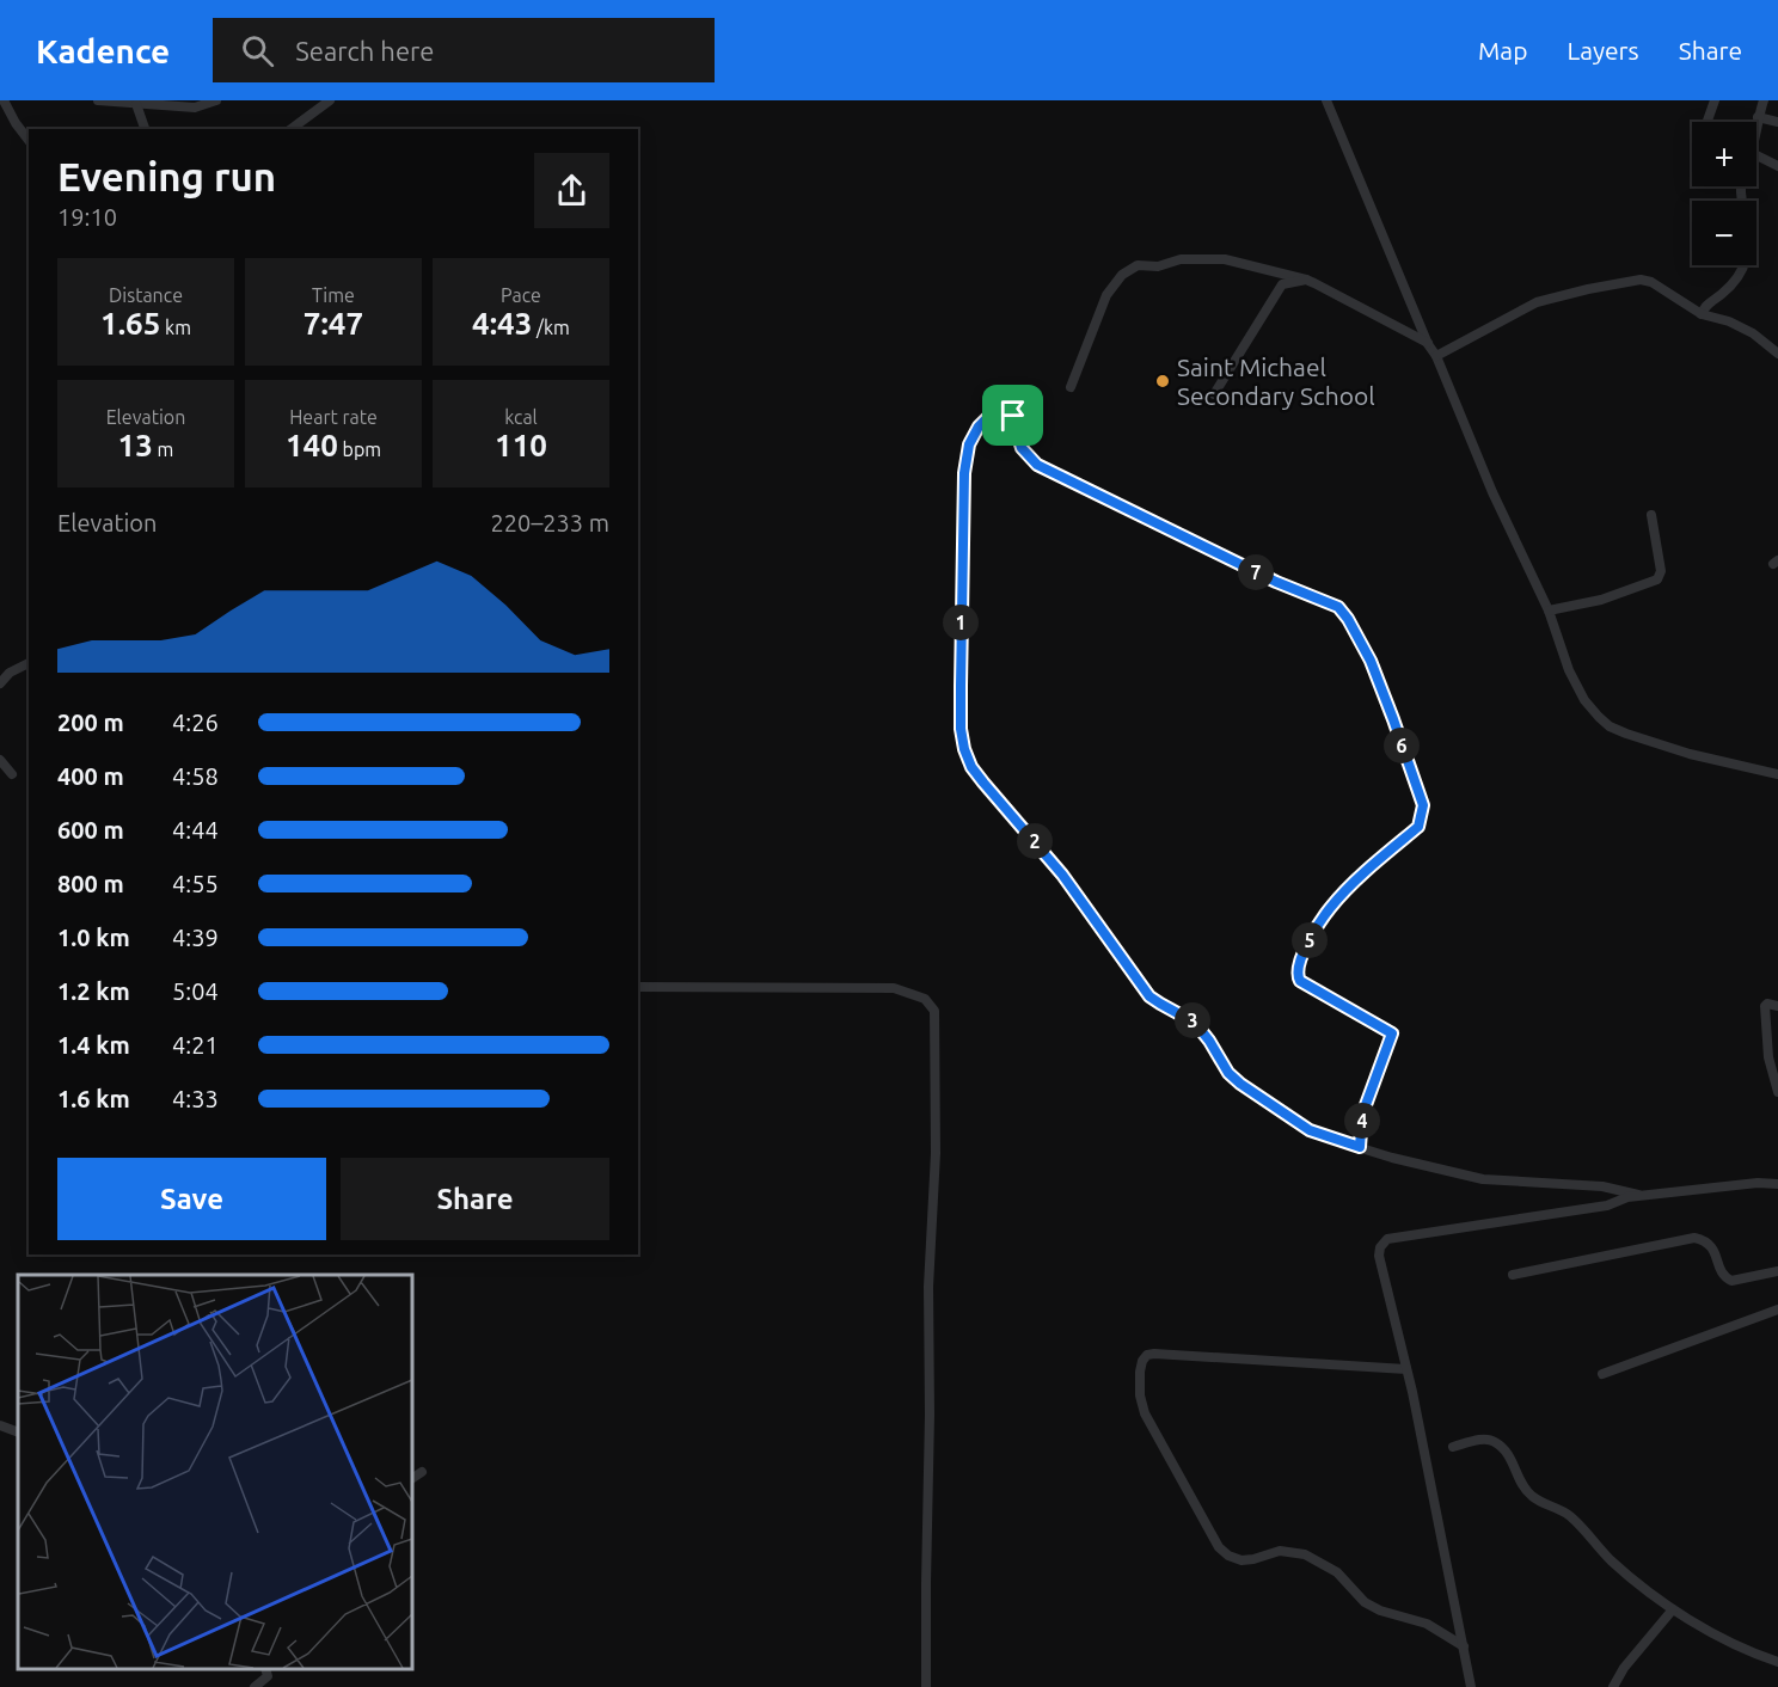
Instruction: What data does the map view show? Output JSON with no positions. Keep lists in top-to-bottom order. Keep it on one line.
{"places":["Saint Michael Secondary School"],"page":{"header":"Kadence","search":"Search here","nav":["Map","Layers","Share"],"map_buttons":["+","−"],"heading":["Evening run","19:10"],"stats":[["Distance","1.65 km"],["Time","7:47"],["Pace","4:43 /km"],["Elevation","13 m"],["Heart rate","140 bpm"],["kcal","110"]],"chart":["Elevation","220–233 m"],"pins":["7","1","6","2","5","3","4"],"list":[{"name":"200 m","note":"4:26"},{"name":"400 m","note":"4:58"},{"name":"600 m","note":"4:44"},{"name":"800 m","note":"4:55"},{"name":"1.0 km","note":"4:39"},{"name":"1.2 km","note":"5:04"},{"name":"1.4 km","note":"4:21"},{"name":"1.6 km","note":"4:33"}],"buttons":["Save","Share"]}}
